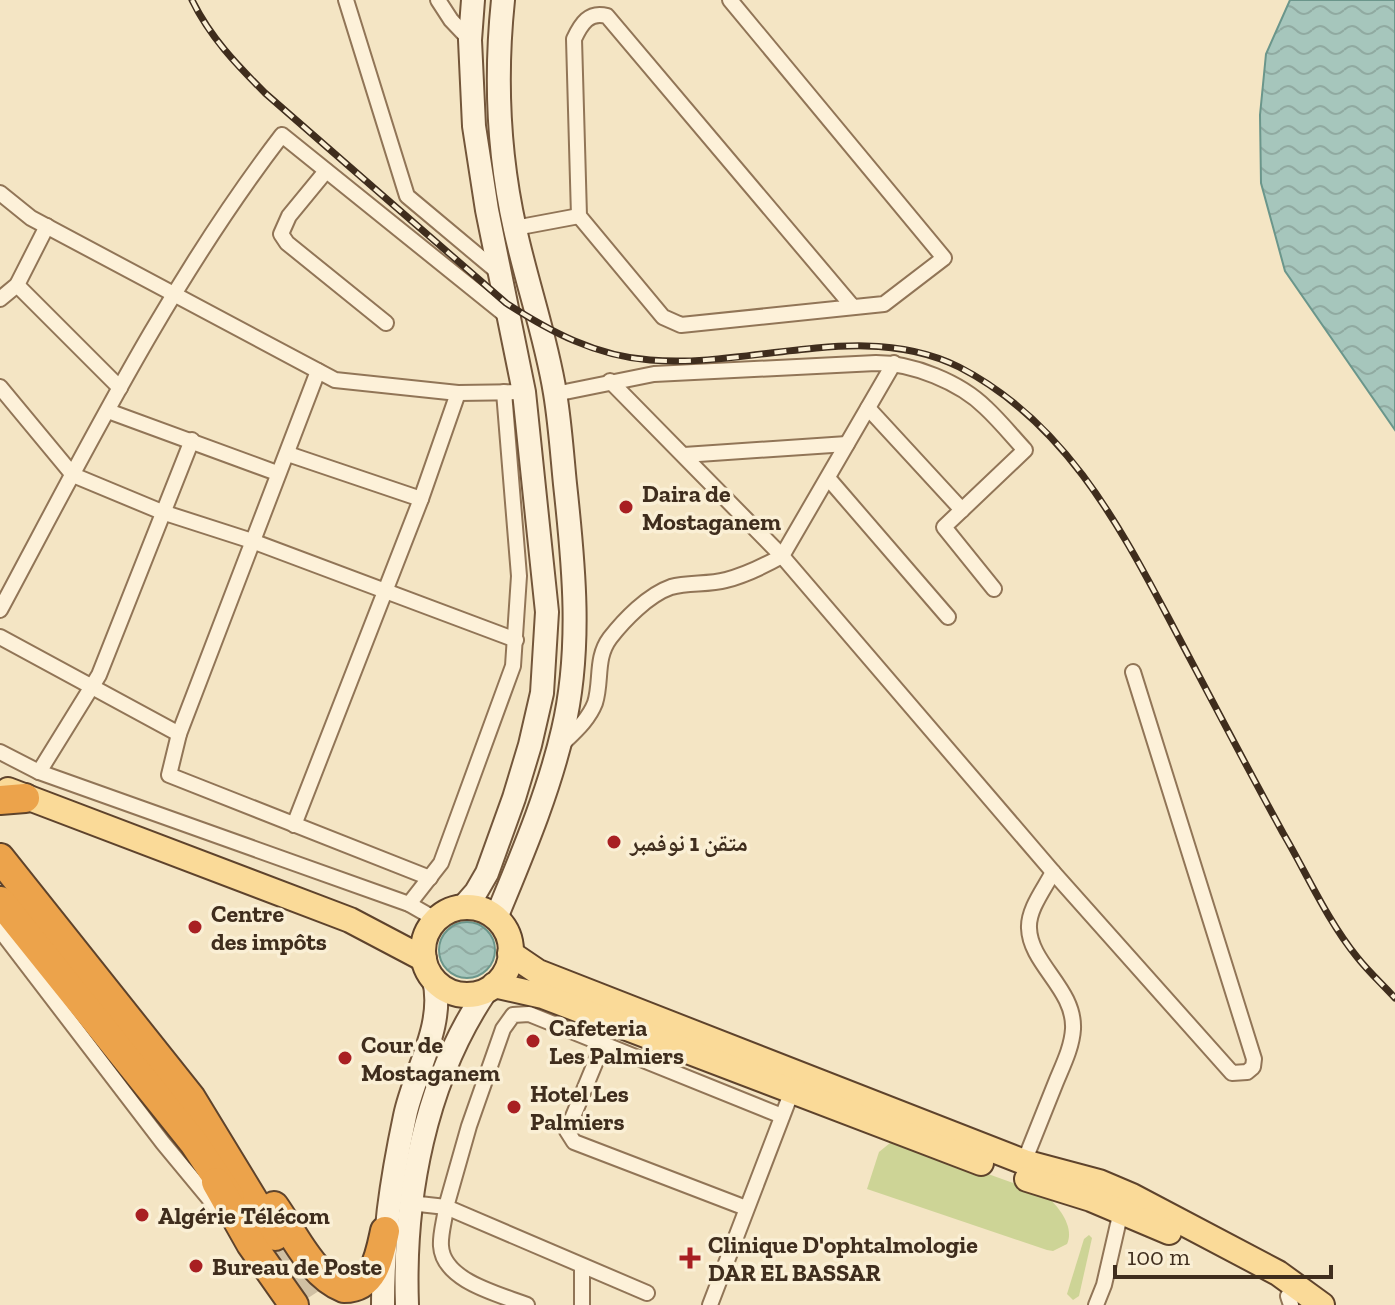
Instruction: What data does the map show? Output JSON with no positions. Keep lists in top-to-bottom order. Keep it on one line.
{"places":{"other":["Daira de Mostaganem","متقن 1 نوفمبر","Centre des impôts","Cafeteria Les Palmiers","Cour de Mostaganem","Hotel Les Palmiers","Algérie Télécom","Bureau de Poste"],"health":["Clinique D'ophtalmologie DAR EL BASSAR"]},"scale_bar":"100 m"}
